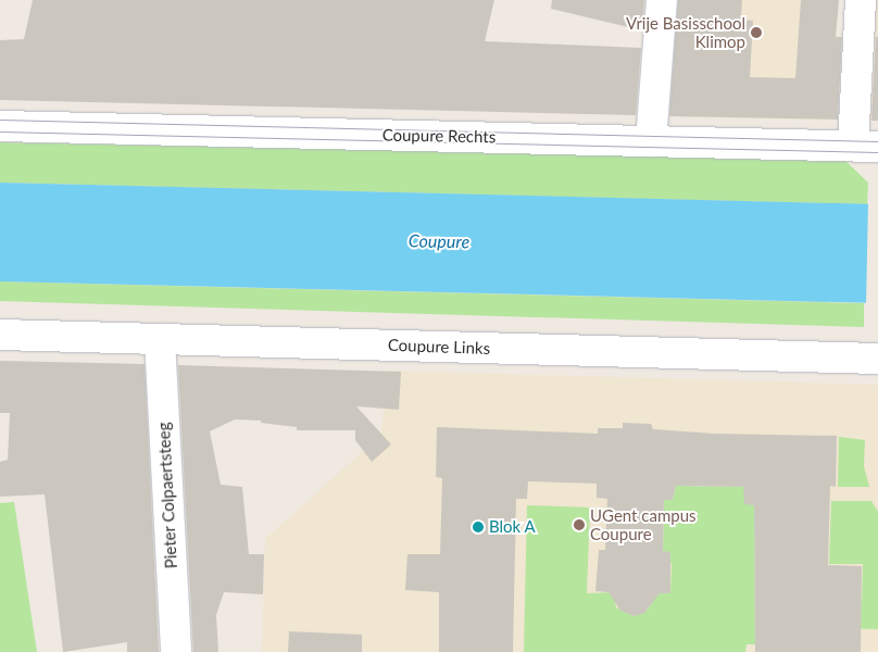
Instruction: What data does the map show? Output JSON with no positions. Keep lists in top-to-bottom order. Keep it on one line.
{"streets":{"street":["Coupure Rechts","Coupure Links","Pieter Colpaertsteeg"]},"crossings":[["Coupure Links","Pieter Colpaertsteeg"]],"water":["Coupure"],"places":["Vrije Basisschool Klimop","UGent campus Coupure","Blok A"]}
